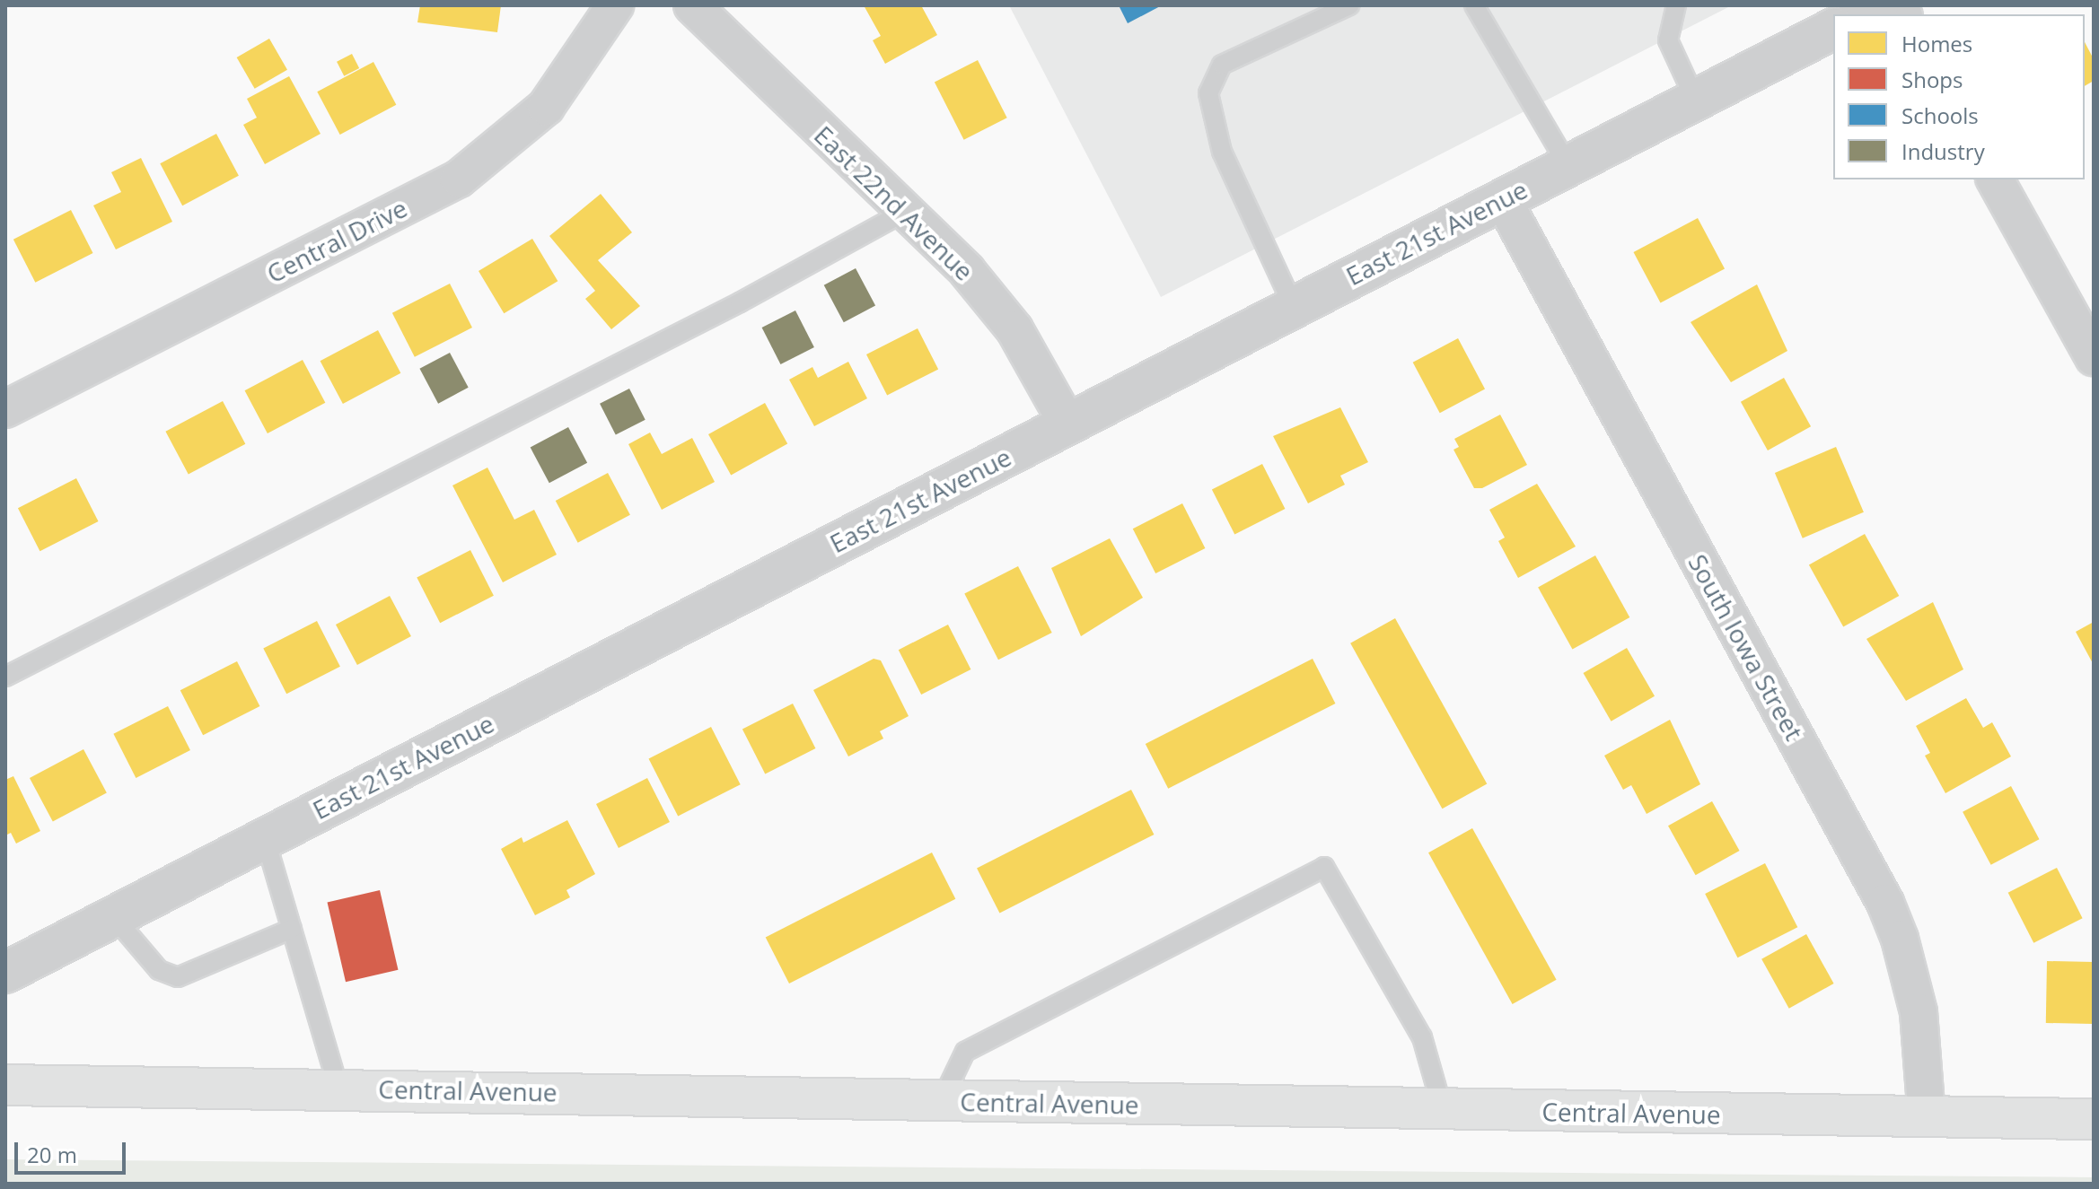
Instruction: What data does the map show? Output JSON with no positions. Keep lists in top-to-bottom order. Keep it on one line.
{"streets":{"main road":["Central Avenue"],"street":["East 22nd Avenue","East 21st Avenue","Central Drive","South Iowa Street"]},"crossings":[["East 22nd Avenue","East 21st Avenue"],["East 21st Avenue","South Iowa Street"],["South Iowa Street","Central Avenue"]],"legend":["Homes","Shops","Schools","Industry"],"scale_bar":"20 m"}
